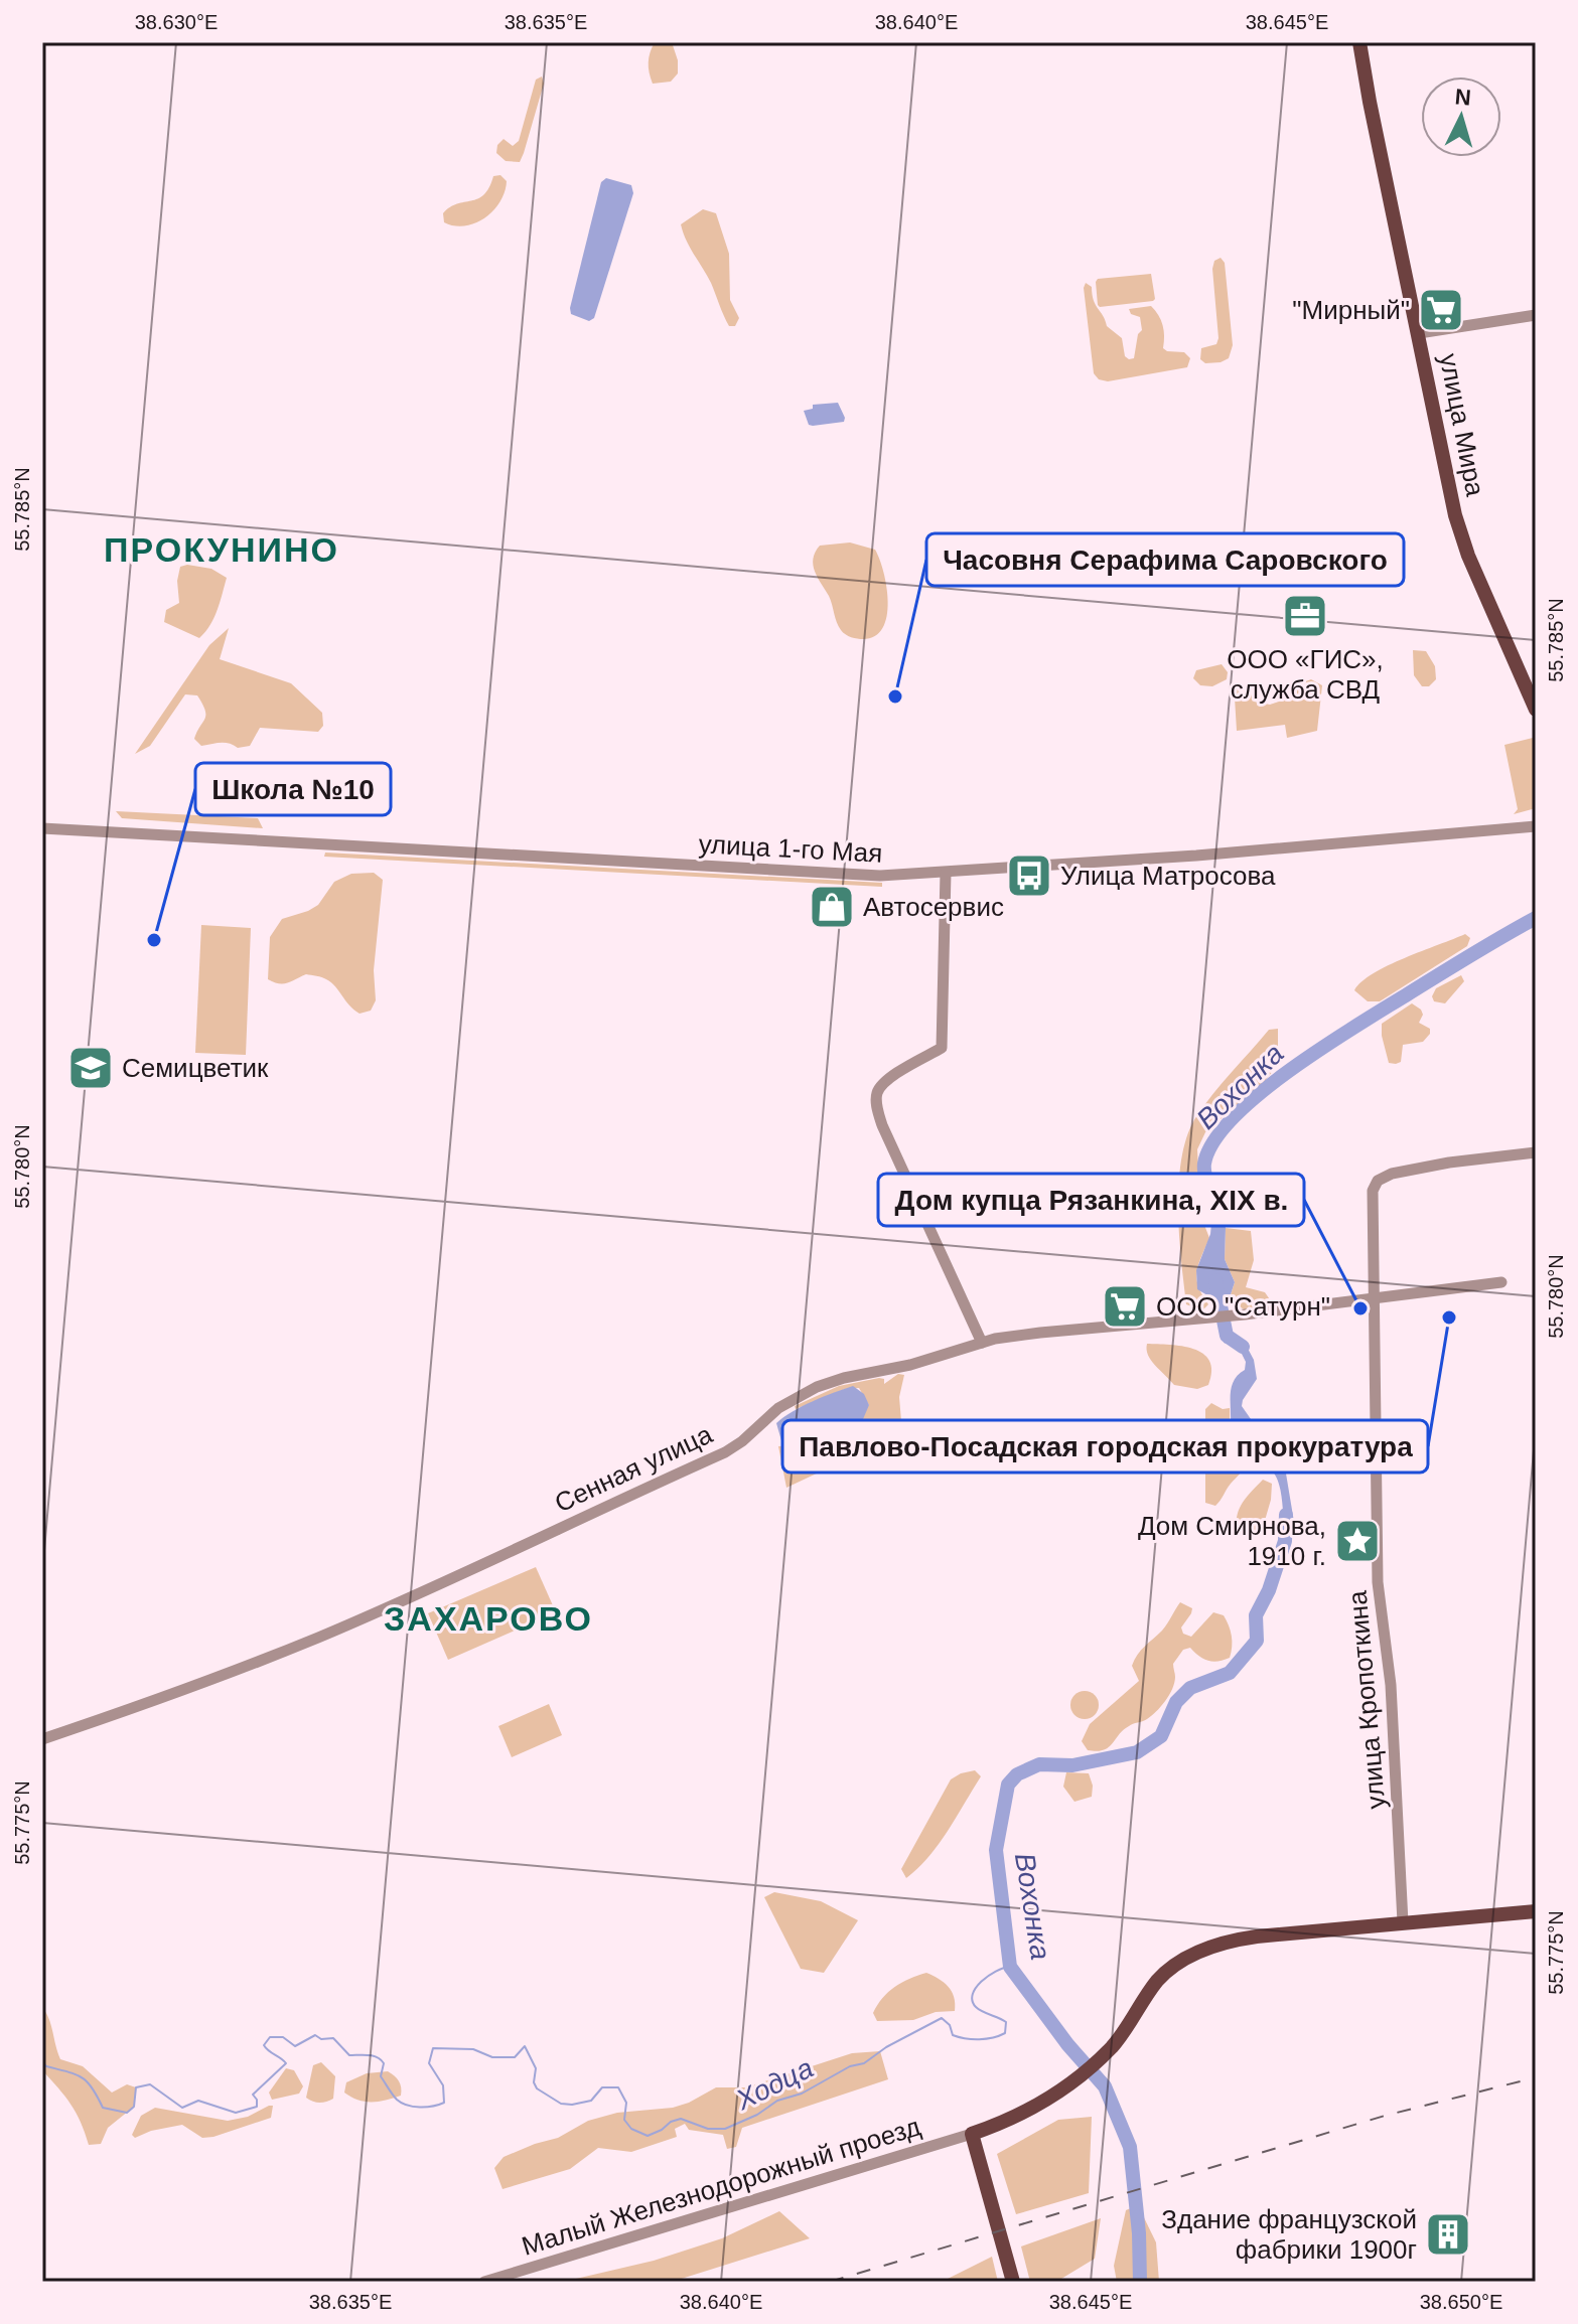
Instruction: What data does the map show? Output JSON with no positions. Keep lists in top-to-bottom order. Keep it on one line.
{"streets":{"main road":["улица Мира"],"street":["улица 1-го Мая","Сенная улица","улица Кропоткина","Малый Железнодорожный проезд"]},"crossings":[["Сенная улица","улица Кропоткина"]],"districts":["ПРОКУНИНО","ЗАХАРОВО"],"water":["Вохонка","Ходца"],"places":{"supermarket":["\"Мирный\"","ООО \"Сатурн\""],"office":["ООО «ГИС», служба СВД"],"other":["Часовня Серафима Саровского","Школа №10","Дом купца Рязанкина, XIX в.","Павлово-Посадская городская прокуратура"],"bus stop":["Улица Матросова"],"shop":["Автосервис"],"school or university":["Семицветик"],"place":["Дом Смирнова, 1910 г."],"building":["Здание французской фабрики 1900г"]},"north":"top","coordinates":["38.630°E","38.635°E","38.640°E","38.645°E","55.785°N","55.780°N","55.775°N","38.650°E"]}
